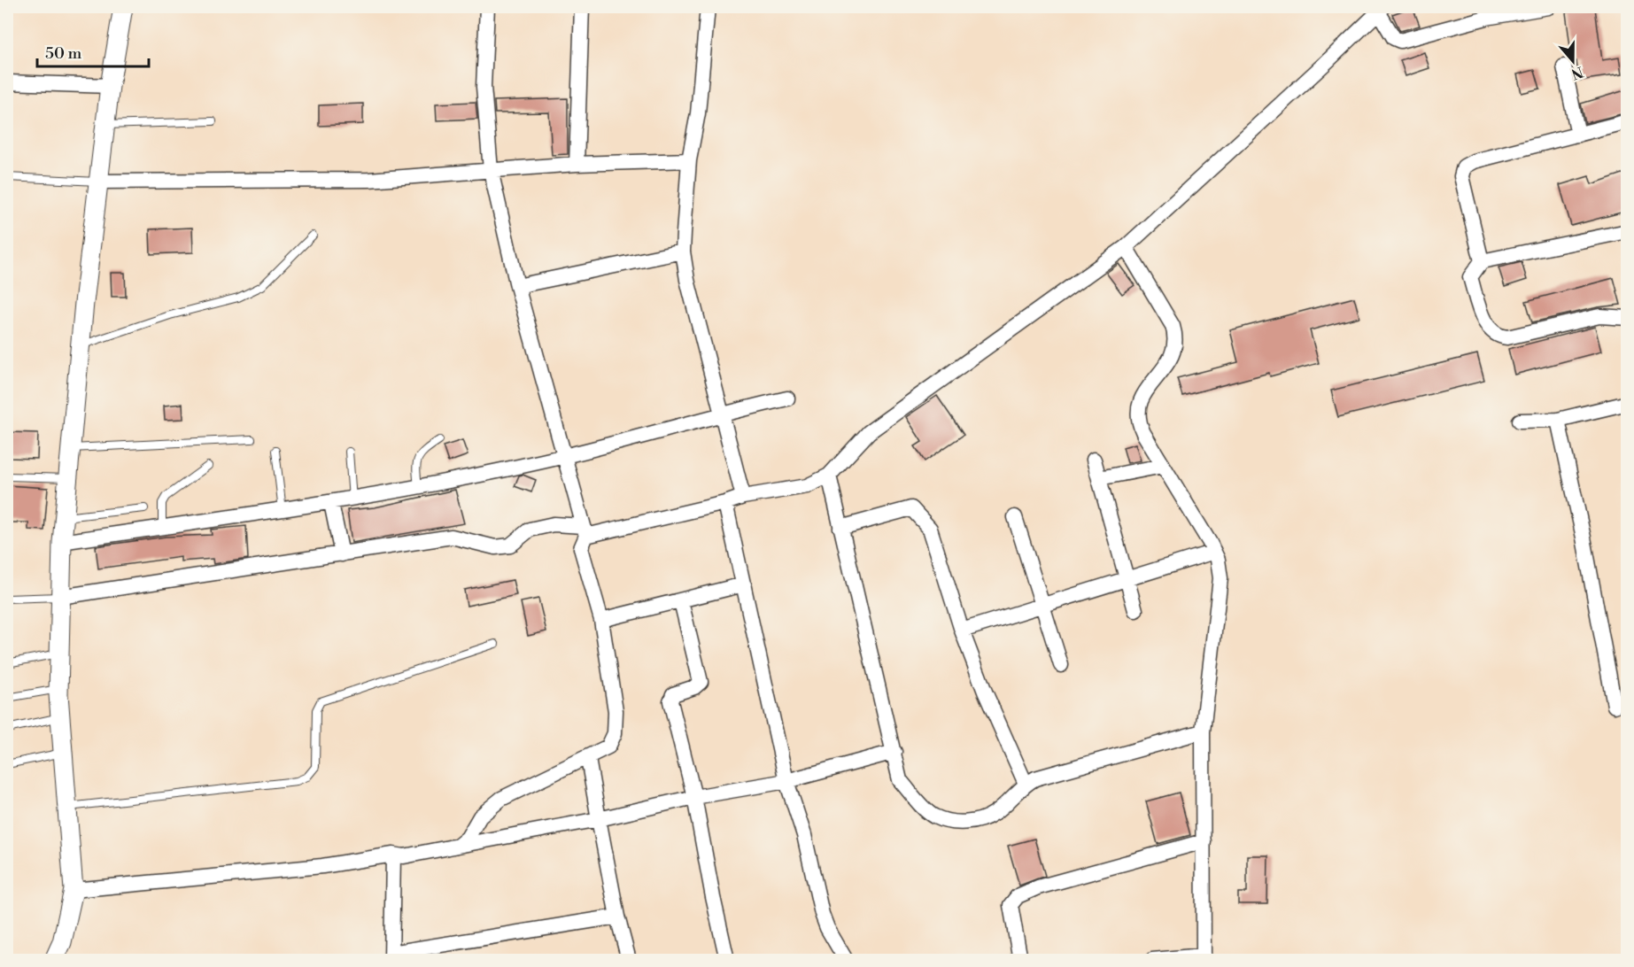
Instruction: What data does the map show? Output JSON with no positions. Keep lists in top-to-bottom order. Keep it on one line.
{"scale_bar":"50 m","north":"bottom"}
